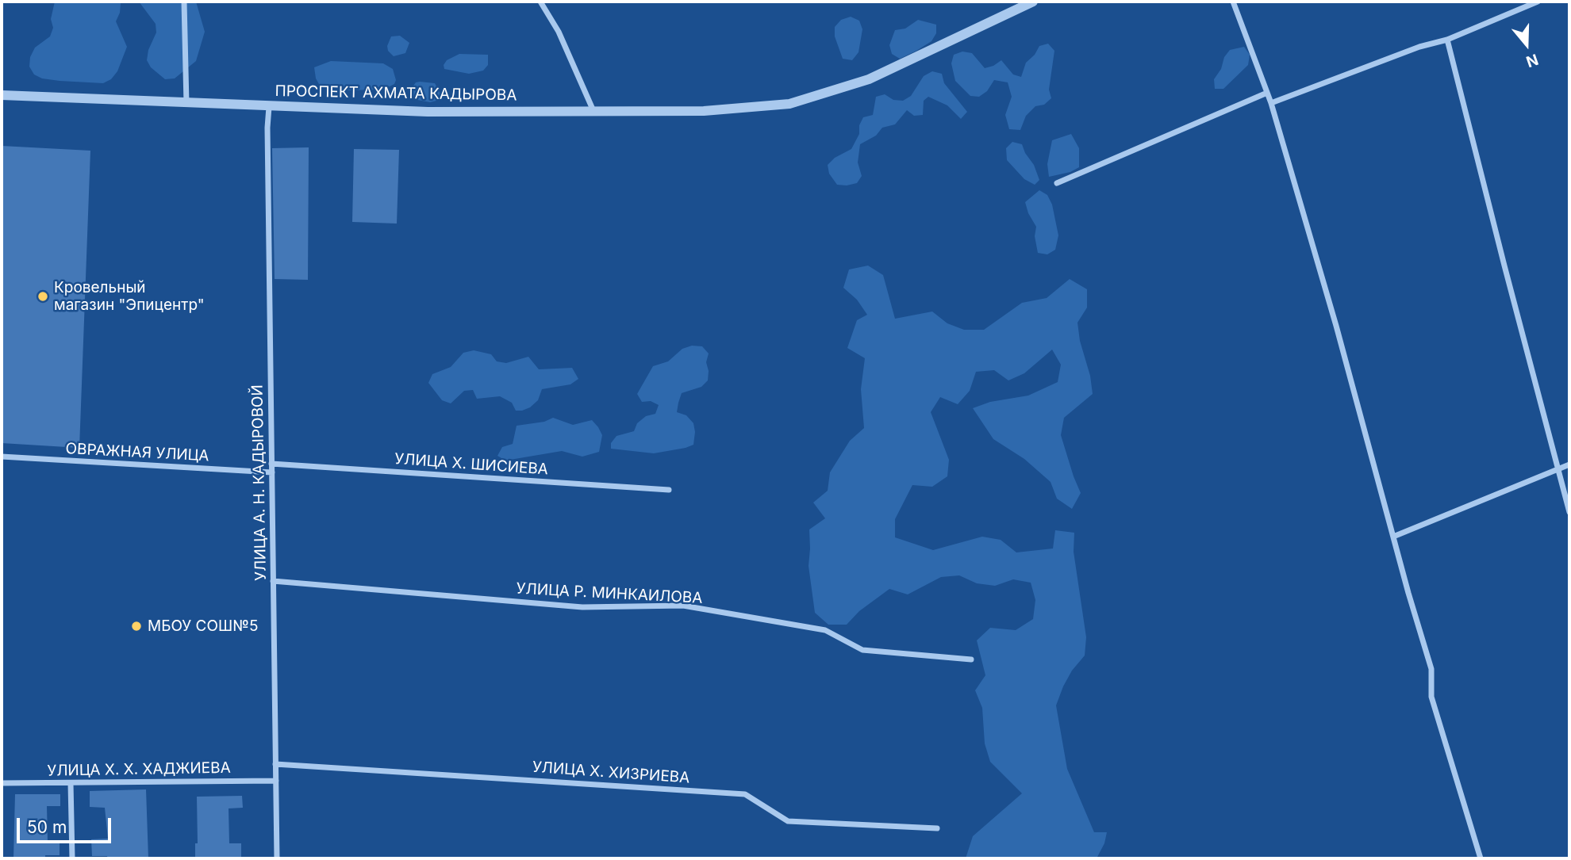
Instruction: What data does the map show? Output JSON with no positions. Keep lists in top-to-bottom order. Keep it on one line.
{"streets":{"street":["ПРОСПЕКТ АХМАТА КАДЫРОВА","ОВРАЖНАЯ УЛИЦА","УЛИЦА Х. ШИСИЕВА","УЛИЦА А. Н. КАДЫРОВОЙ","УЛИЦА Р. МИНКАИЛОВА","УЛИЦА Х. Х. ХАДЖИЕВА","УЛИЦА Х. ХИЗРИЕВА"]},"crossings":[["ПРОСПЕКТ АХМАТА КАДЫРОВА","УЛИЦА А. Н. КАДЫРОВОЙ"],["ОВРАЖНАЯ УЛИЦА","УЛИЦА А. Н. КАДЫРОВОЙ"],["УЛИЦА Х. ШИСИЕВА","УЛИЦА А. Н. КАДЫРОВОЙ"],["УЛИЦА А. Н. КАДЫРОВОЙ","УЛИЦА Р. МИНКАИЛОВА"],["УЛИЦА А. Н. КАДЫРОВОЙ","УЛИЦА Х. Х. ХАДЖИЕВА"],["УЛИЦА А. Н. КАДЫРОВОЙ","УЛИЦА Х. ХИЗРИЕВА"]],"places":["Кровельный магазин \"Эпицентр\"","МБОУ СОШ№5"],"scale_bar":"50 m","north":"bottom"}
